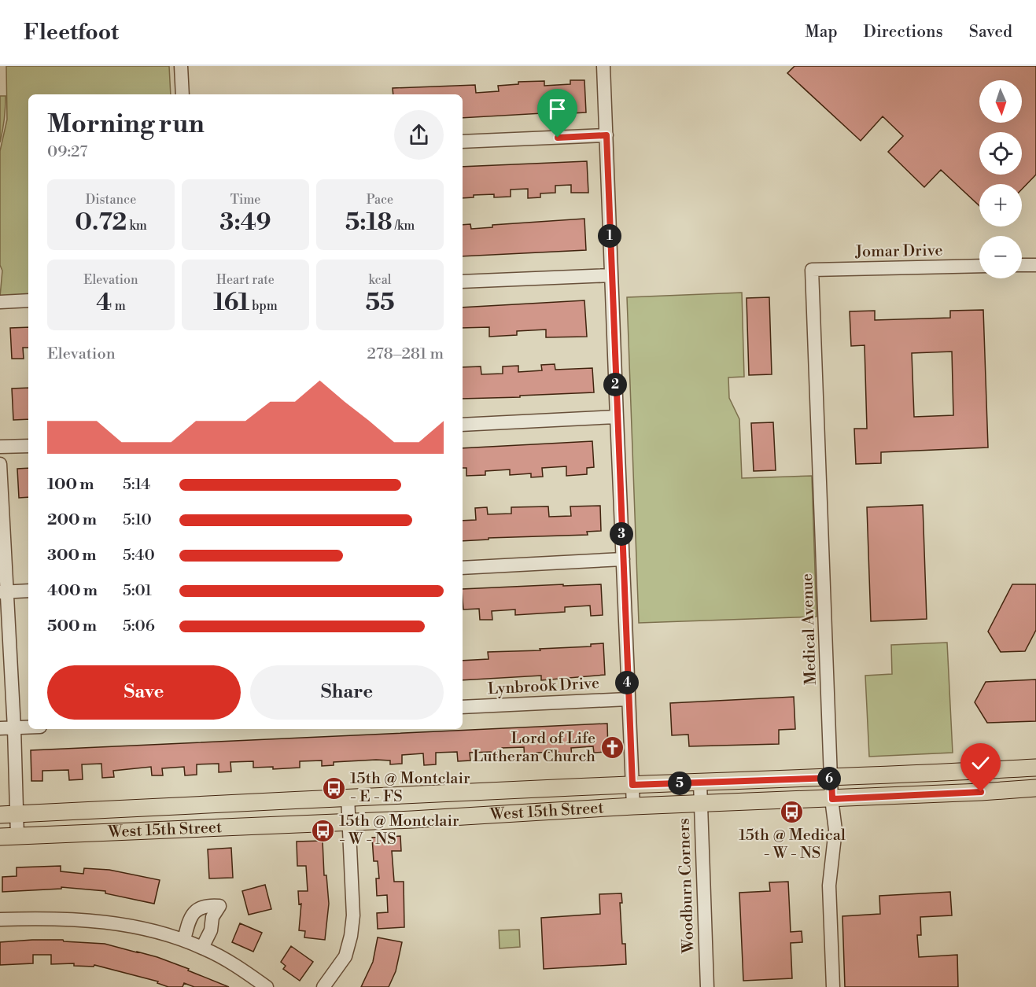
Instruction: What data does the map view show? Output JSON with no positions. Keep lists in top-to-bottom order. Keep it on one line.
{"streets":{"main road":["West 15th Street"],"street":["Jomar Drive","Medical Avenue","Lynbrook Drive","Woodburn Corners"]},"crossings":[["Jomar Drive","Medical Avenue"],["Medical Avenue","West 15th Street"],["West 15th Street","Woodburn Corners"]],"places":{"church":["Lord of Life Lutheran Church"],"bus stop":["15th @ Montclair - E - FS","15th @ Medical - W - NS","15th @ Montclair - W - NS"]},"north":"bottom","page":{"header":"Fleetfoot","nav":["Map","Directions","Saved"],"map_buttons":["+","−"],"heading":["Morning run","09:27"],"stats":[["Distance","0.72 km"],["Time","3:49"],["Pace","5:18 /km"],["Elevation","4 m"],["Heart rate","161 bpm"],["kcal","55"]],"pins":["1","2","3","4","6","5"],"chart":["Elevation","278–281 m"],"list":[{"name":"100 m","note":"5:14"},{"name":"200 m","note":"5:10"},{"name":"300 m","note":"5:40"},{"name":"400 m","note":"5:01"},{"name":"500 m","note":"5:06"}],"buttons":["Save","Share"]}}
